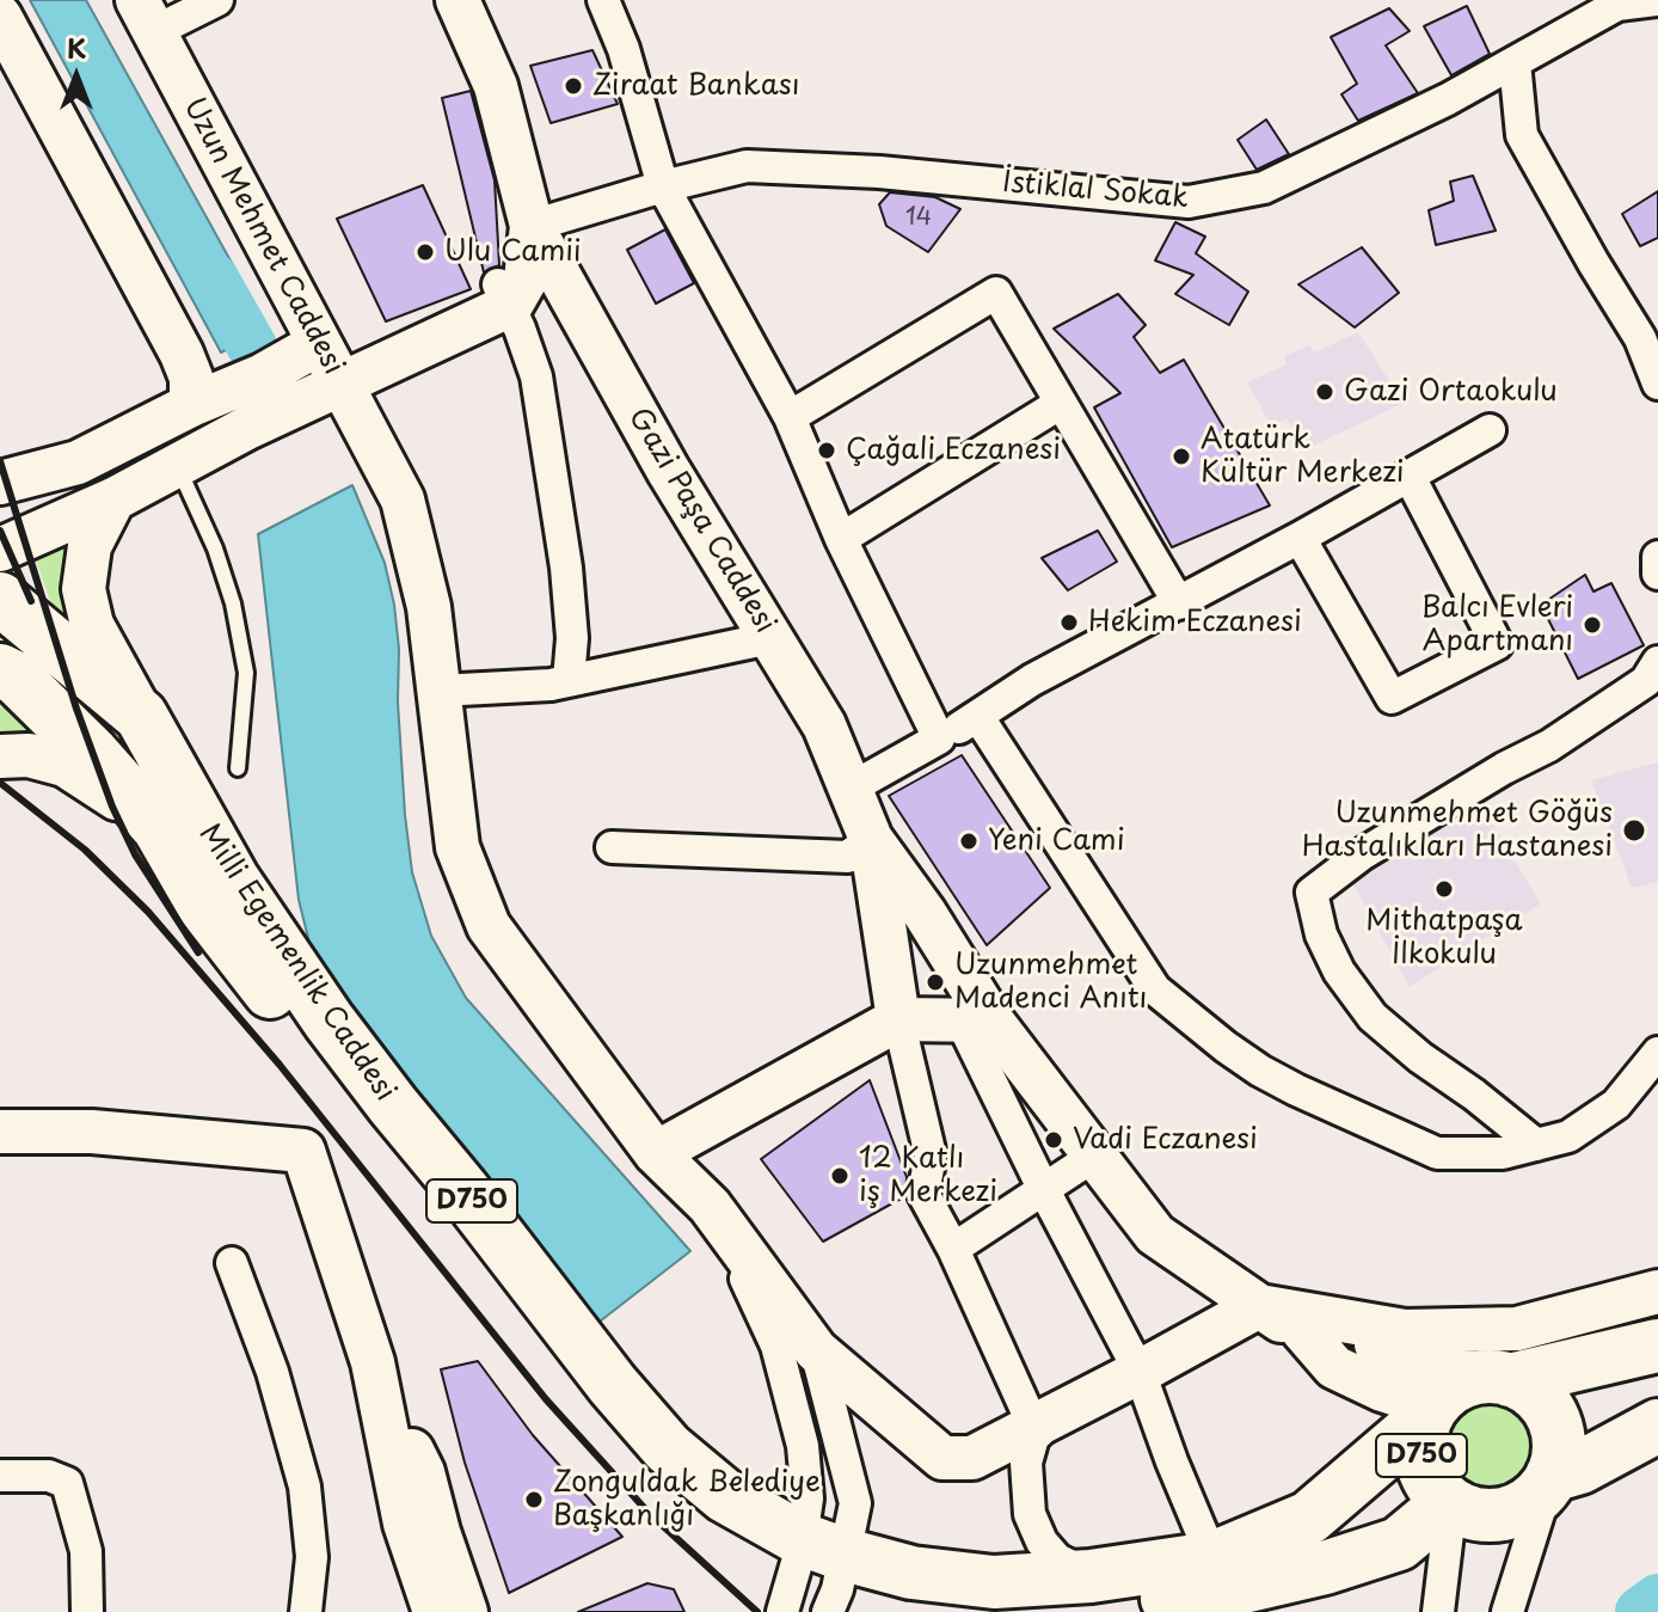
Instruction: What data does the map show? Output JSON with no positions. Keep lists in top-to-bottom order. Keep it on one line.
{"streets":{"highway":["Milli Egemenlik Caddesi","D750"],"street":["İstiklal Sokak","Uzun Mehmet Caddesi","Gazi Paşa Caddesi"]},"crossings":[["İstiklal Sokak","Gazi Paşa Caddesi"],["Milli Egemenlik Caddesi","D750"]],"places":["Ziraat Bankası","Ulu Camii","Gazi Ortaokulu","Çağali Eczanesi","Atatürk Kültür Merkezi","Hekim Eczanesi","Balcı Evleri Apartmanı","Uzunmehmet Göğüs Hastalıkları Hastanesi","Yeni Cami","Mithatpaşa İlkokulu","Uzunmehmet Madenci Anıtı","Vadi Eczanesi","12 Katlı iş Merkezi","Zonguldak Belediye Başkanlığı"],"house_numbers":["14"],"north":"top"}
